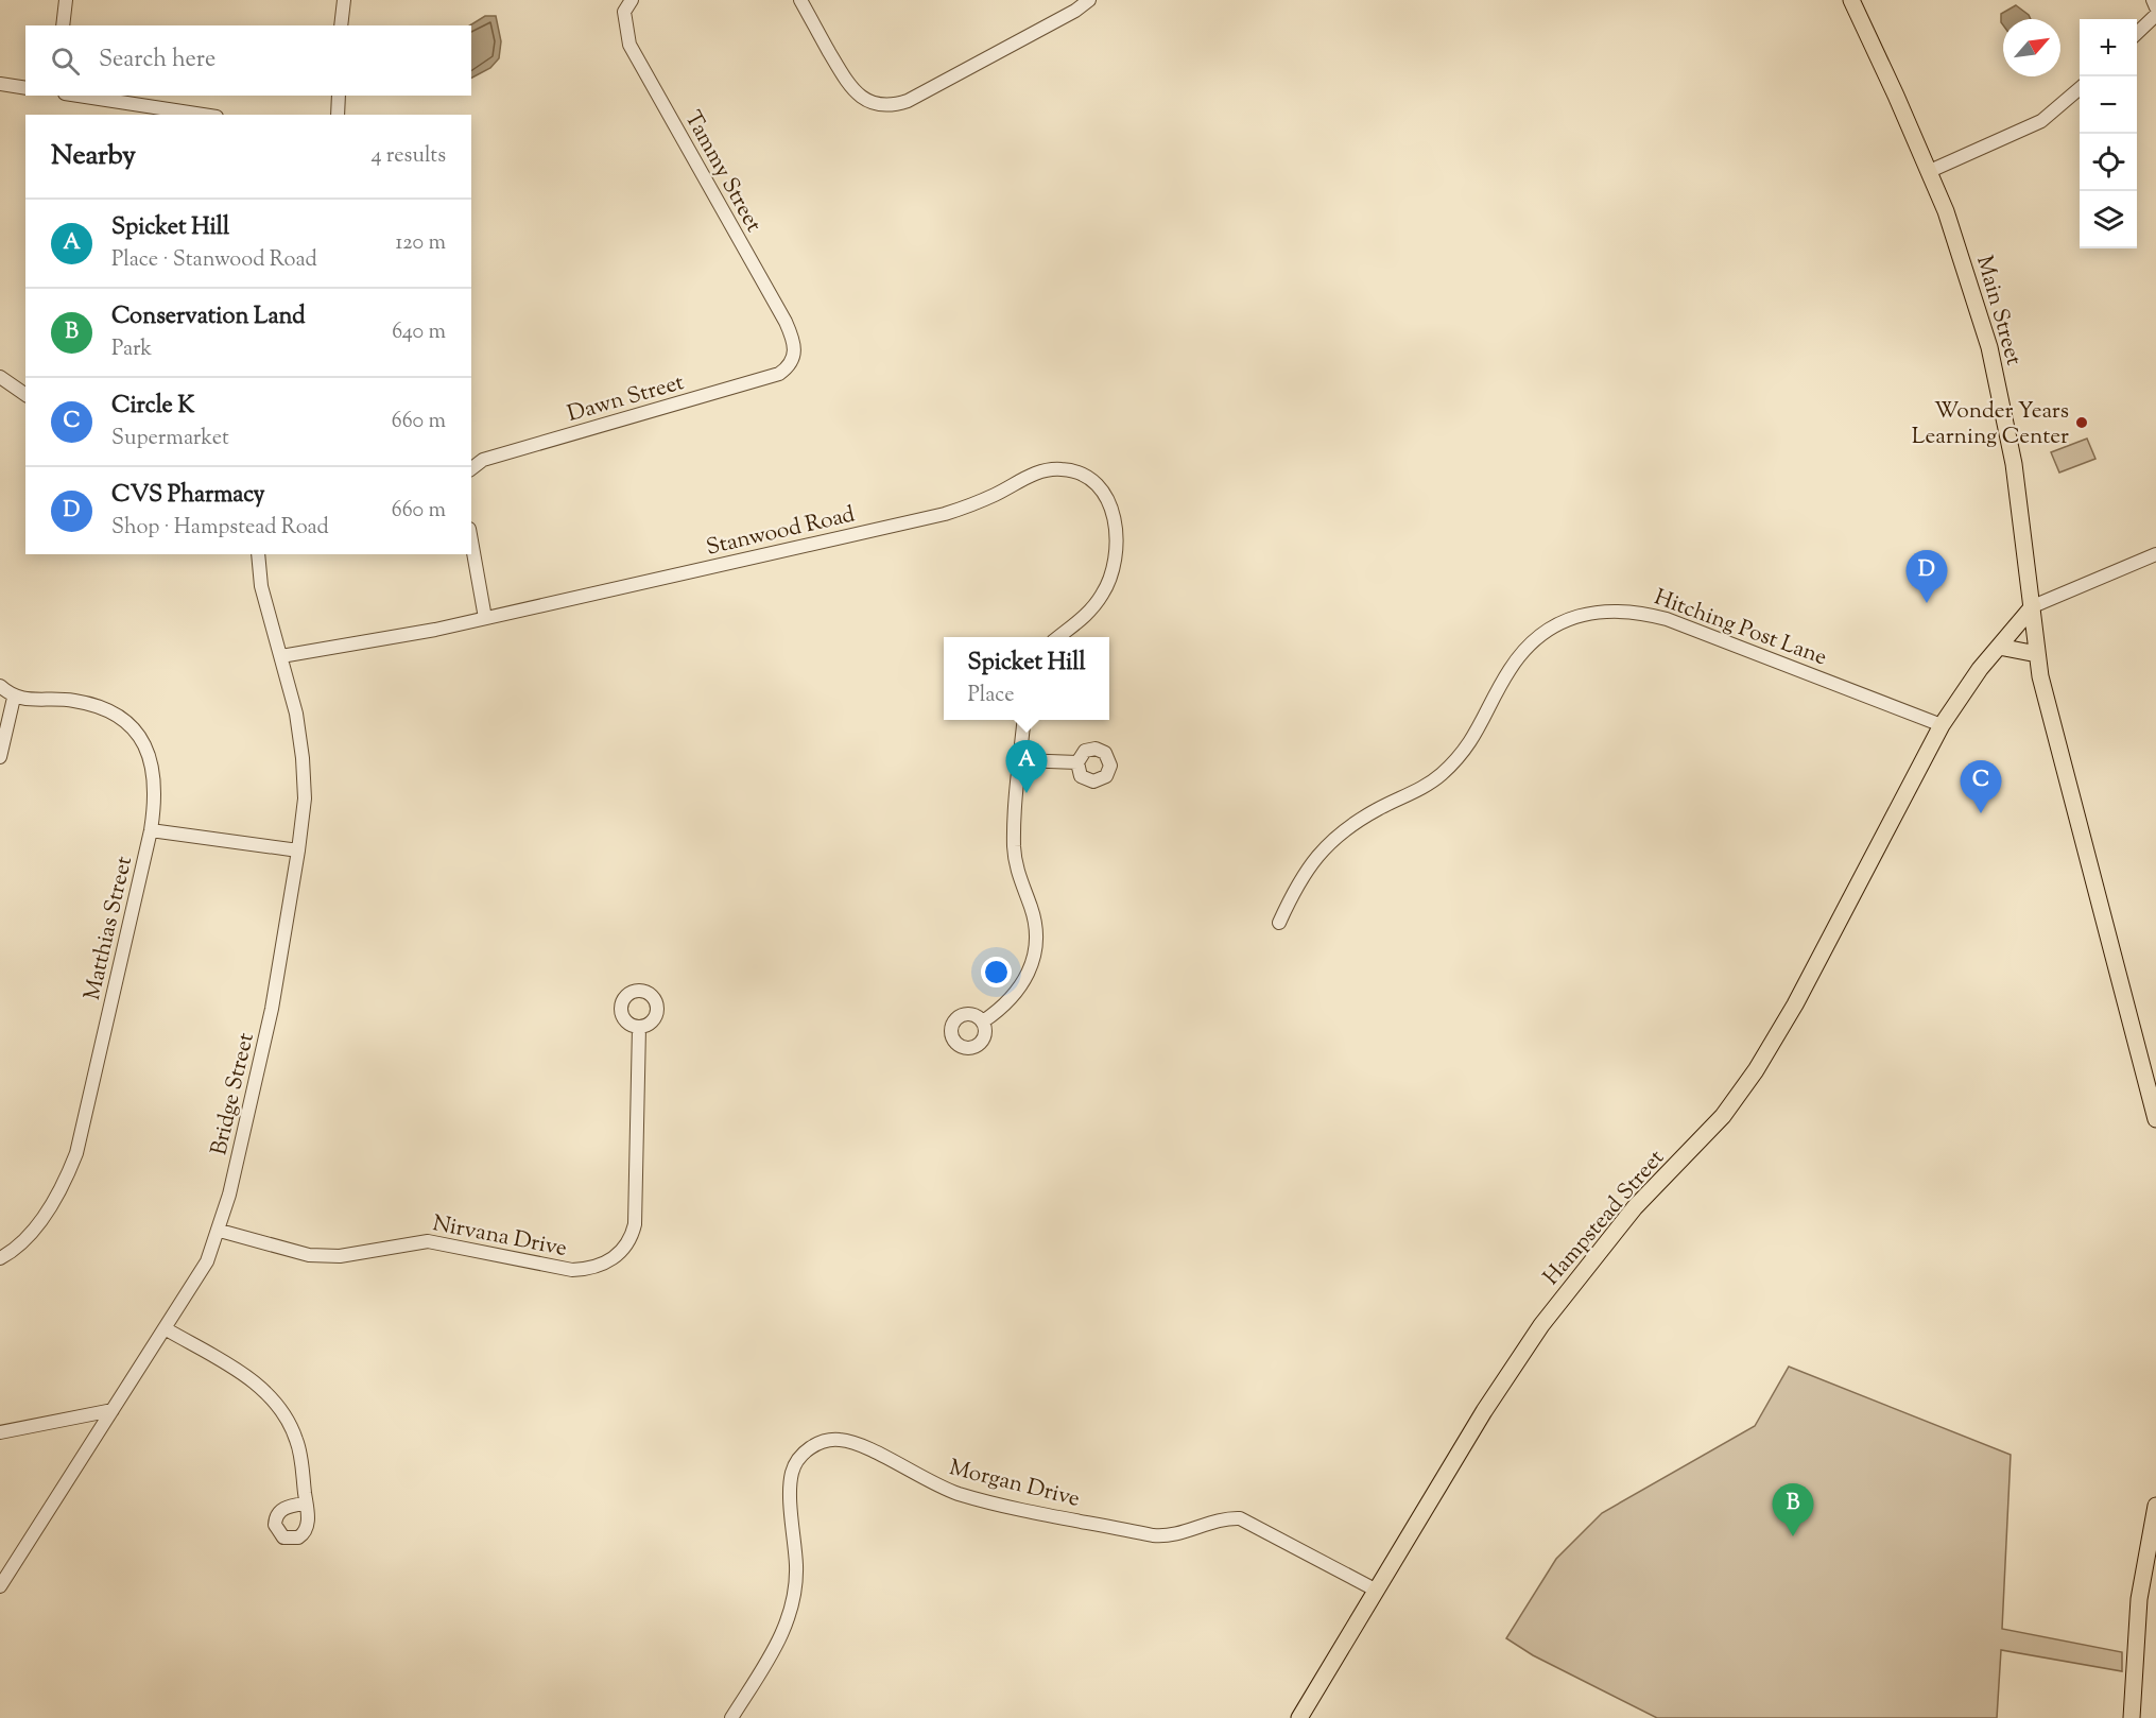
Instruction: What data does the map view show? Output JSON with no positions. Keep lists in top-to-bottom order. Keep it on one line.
{"streets":{"main road":["Main Street","Hampstead Street"],"street":["Tammy Street","Dawn Street","Stanwood Road","Hitching Post Lane","Matthias Street","Bridge Street","Nirvana Drive","Morgan Drive"]},"crossings":[["Tammy Street","Dawn Street"],["Main Street","Hampstead Street"],["Stanwood Road","Bridge Street"],["Hitching Post Lane","Hampstead Street"],["Bridge Street","Nirvana Drive"],["Hampstead Street","Morgan Drive"]],"places":["Wonder Years Learning Center"],"north":"top right","page":{"map_buttons":["+","−"],"search":"Search here","heading":["Nearby","4 results"],"list":[{"mark":"A","name":"Spicket Hill","note":"Place · Stanwood Road","value":"120 m"},{"mark":"B","name":"Conservation Land","note":"Park","value":"640 m"},{"mark":"C","name":"Circle K","note":"Supermarket","value":"660 m"},{"mark":"D","name":"CVS Pharmacy","note":"Shop · Hampstead Road","value":"660 m"}],"pins":["D","A","C","B"],"popup":["Spicket Hill","Place"]}}
